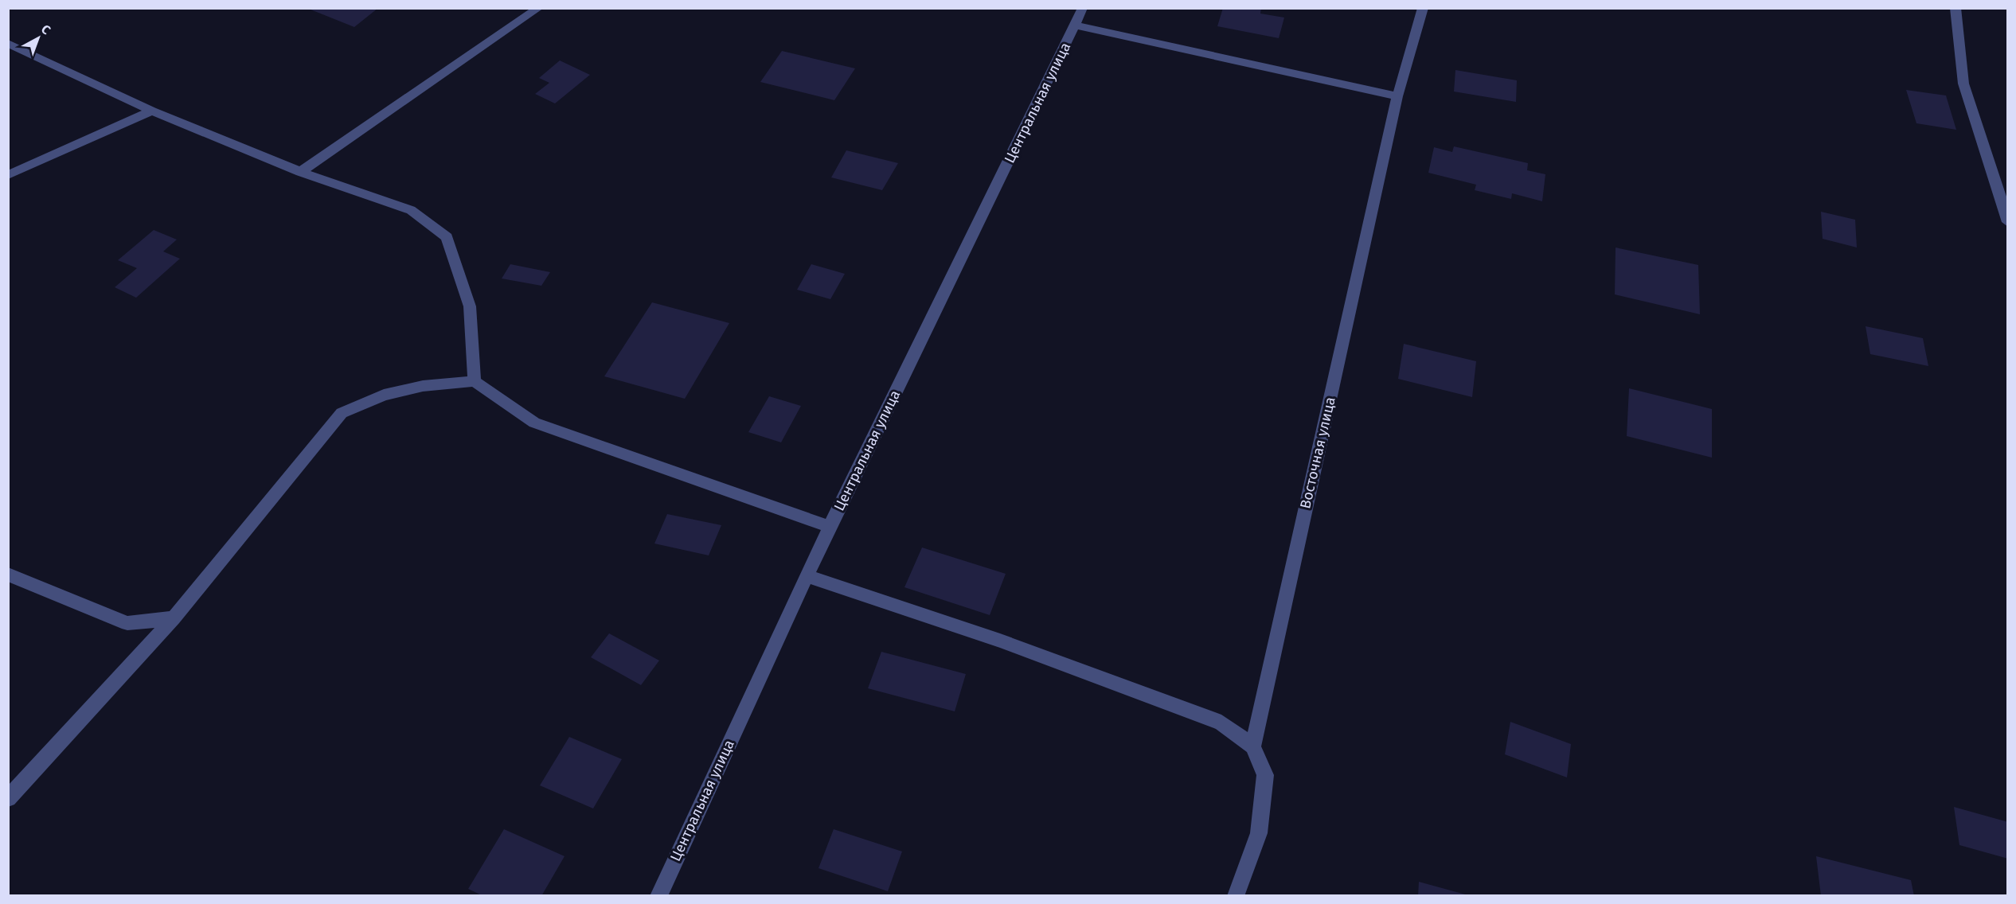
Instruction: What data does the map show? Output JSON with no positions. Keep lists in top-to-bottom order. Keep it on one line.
{"streets":{"street":["Центральная улица","Восточная улица"]},"north":"top right"}
